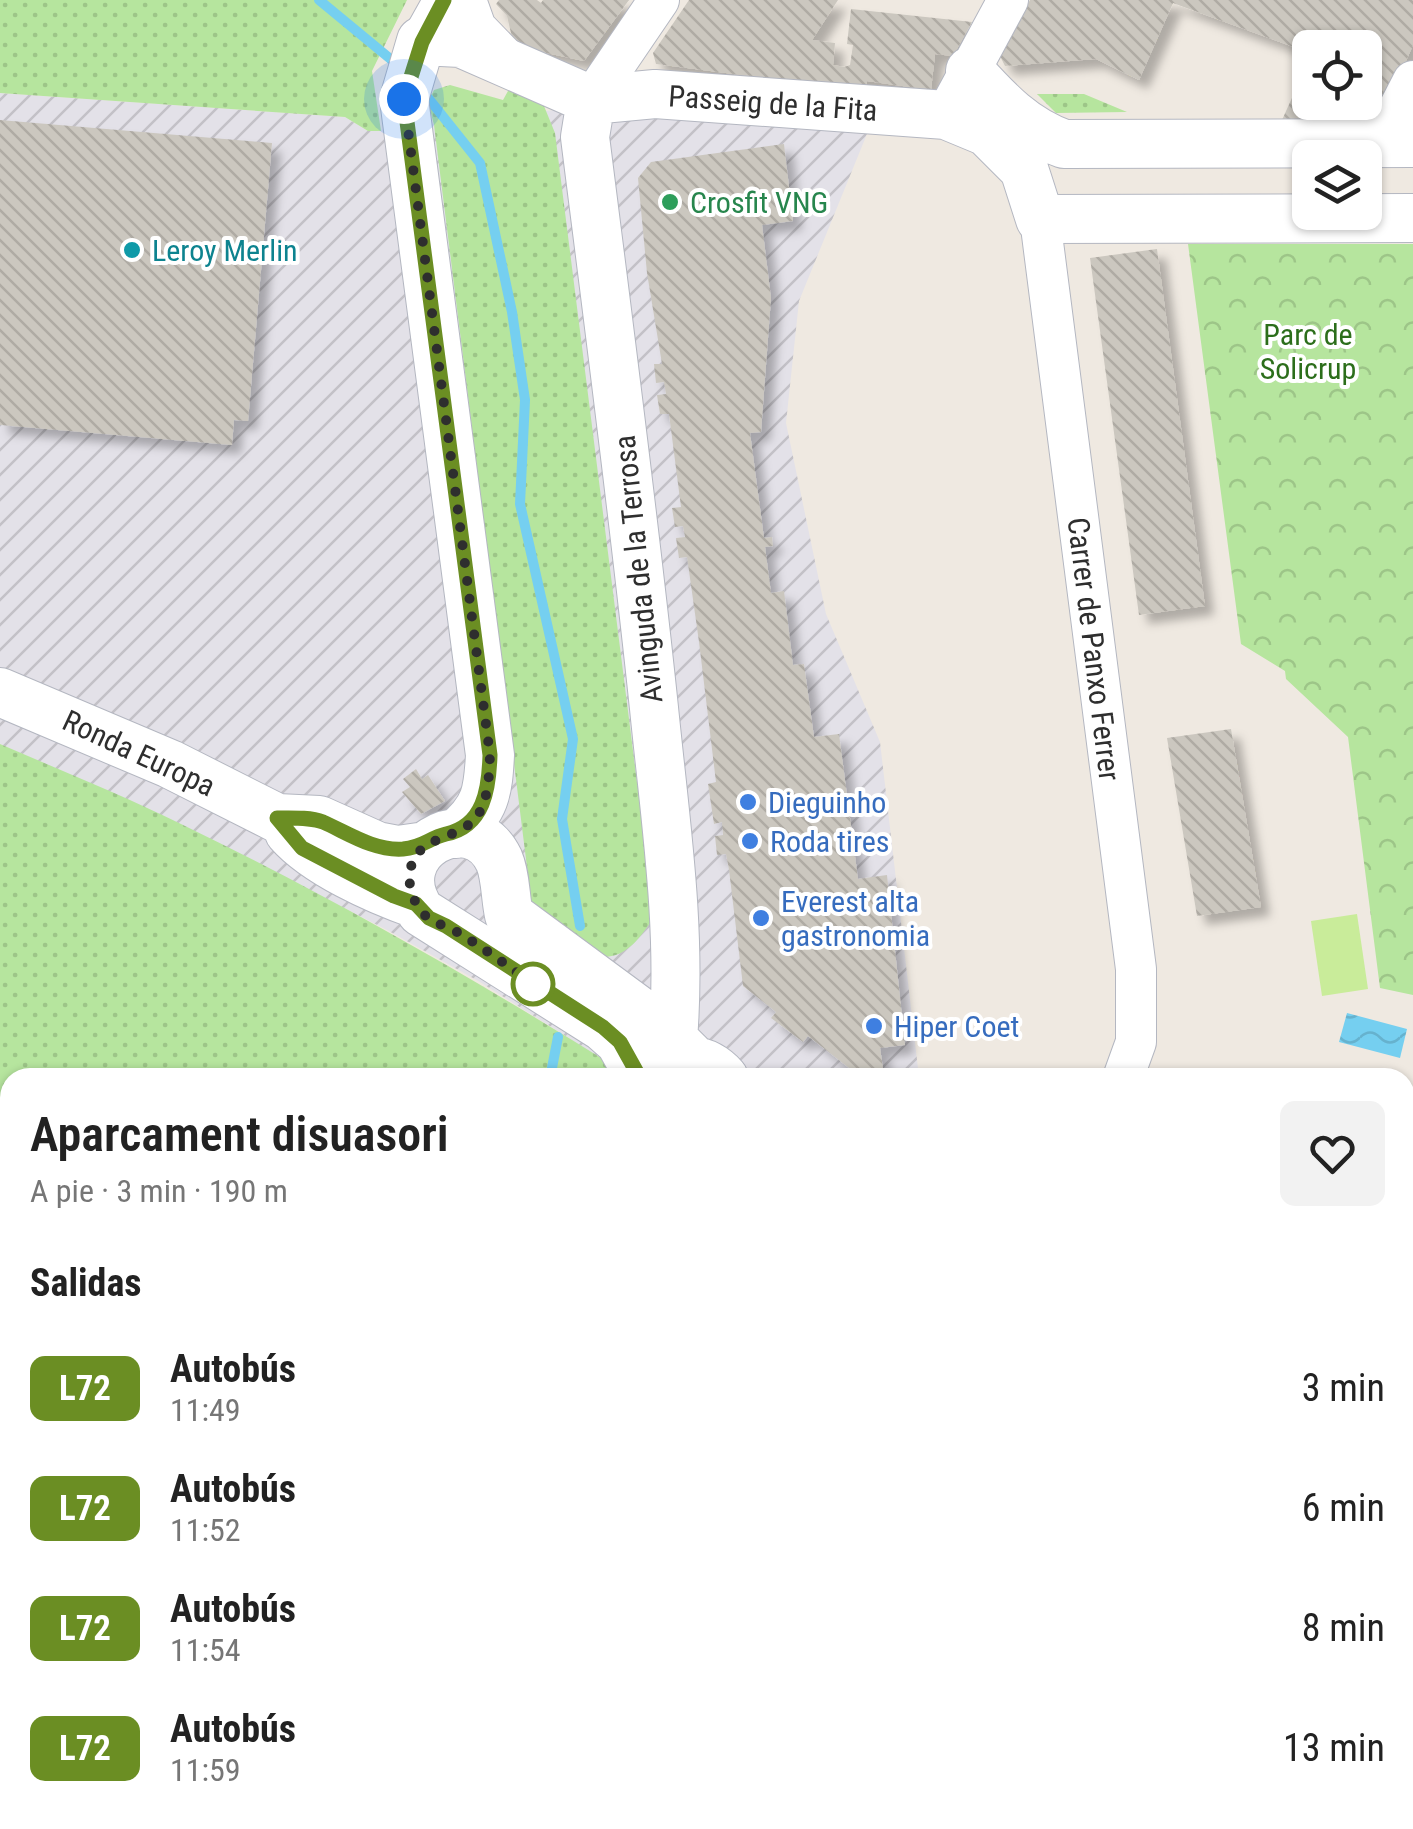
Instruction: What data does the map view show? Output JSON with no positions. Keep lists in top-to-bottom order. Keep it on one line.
{"streets":{"street":["Passeig de la Fita","Avinguda de la Terrosa","Carrer de Panxo Ferrer","Ronda Europa"]},"crossings":[["Passeig de la Fita","Avinguda de la Terrosa"],["Passeig de la Fita","Carrer de Panxo Ferrer"]],"parks":["Parc de Solicrup"],"places":["Crosfit VNG","Leroy Merlin","Dieguinho","Roda tires","Everest alta gastronomia","Hiper Coet"],"lines":["bus line L72"],"page":{"heading":[["Aparcament disuasori","A pie · 3 min · 190 m"],"Salidas"],"list":[{"mark":"L72","name":"Autobús","note":"11:49","value":"3 min"},{"mark":"L72","name":"Autobús","note":"11:52","value":"6 min"},{"mark":"L72","name":"Autobús","note":"11:54","value":"8 min"},{"mark":"L72","name":"Autobús","note":"11:59","value":"13 min"}]}}
